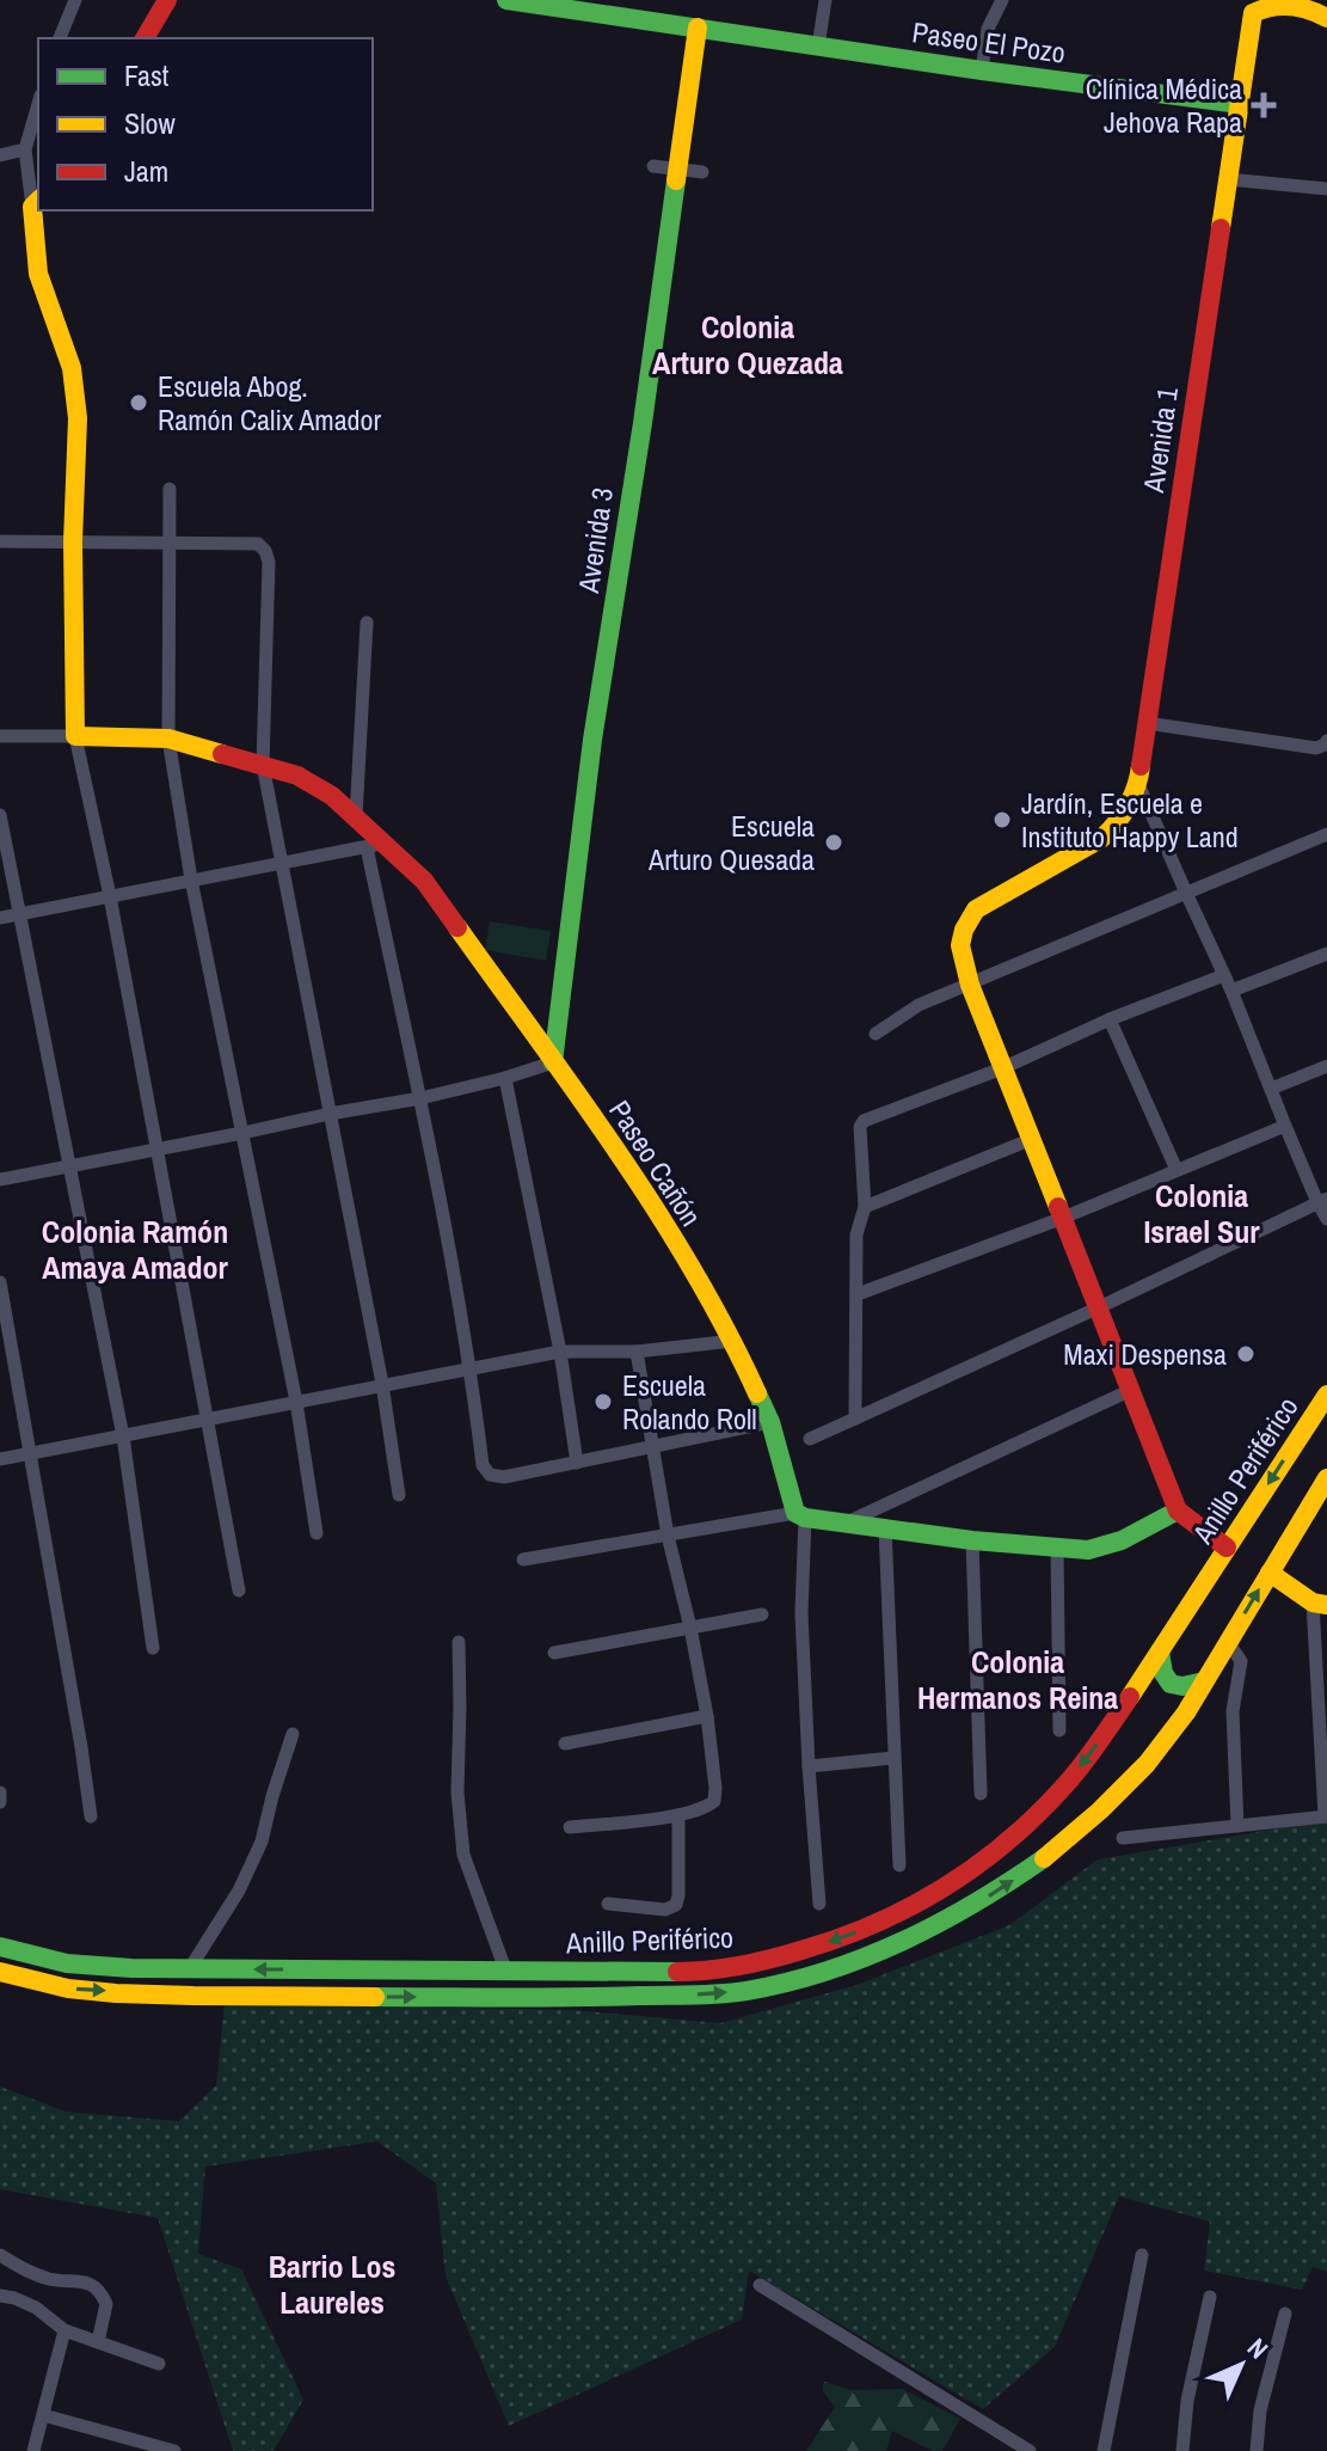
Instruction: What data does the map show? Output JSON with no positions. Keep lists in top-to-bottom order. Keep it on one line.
{"streets":{"main road":["Paseo El Pozo","Avenida 1","Avenida 3","Paseo Cañón","Anillo Periférico"]},"crossings":[["Paseo El Pozo","Avenida 1"],["Paseo El Pozo","Avenida 3"],["Avenida 3","Paseo Cañón"]],"districts":["Colonia Arturo Quezada","Colonia Israel Sur","Colonia Ramón Amaya Amador","Colonia Hermanos Reina","Barrio Los Laureles"],"places":{"health":["Clínica Médica Jehova Rapa"],"other":["Escuela Abog. Ramón Calix Amador","Jardín, Escuela e Instituto Happy Land","Escuela Arturo Quesada","Maxi Despensa","Escuela Rolando Roll"]},"legend":["Fast","Slow","Jam"],"north":"top right"}
